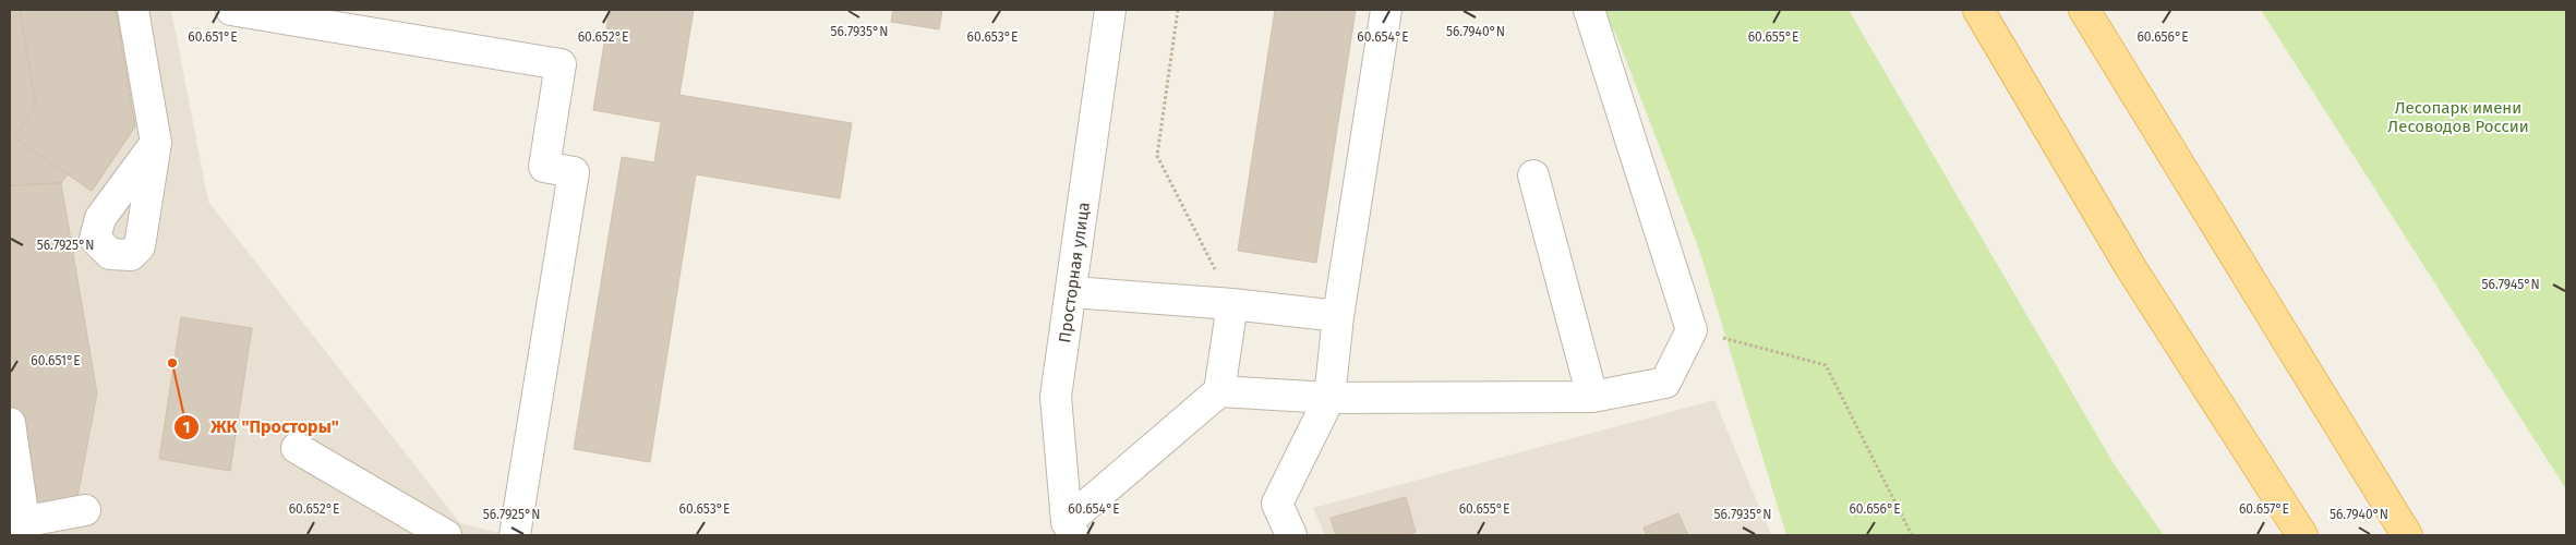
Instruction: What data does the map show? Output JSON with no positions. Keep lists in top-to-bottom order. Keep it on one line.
{"streets":{"street":["Просторная улица"]},"parks":["Лесопарк имени Лесоводов России"],"places":["ЖК \"Просторы\""],"coordinates":["56.7935°N","56.7940°N","60.651°E","60.652°E","60.653°E","60.654°E","60.655°E","60.656°E","56.7925°N","56.7945°N","60.657°E"]}
